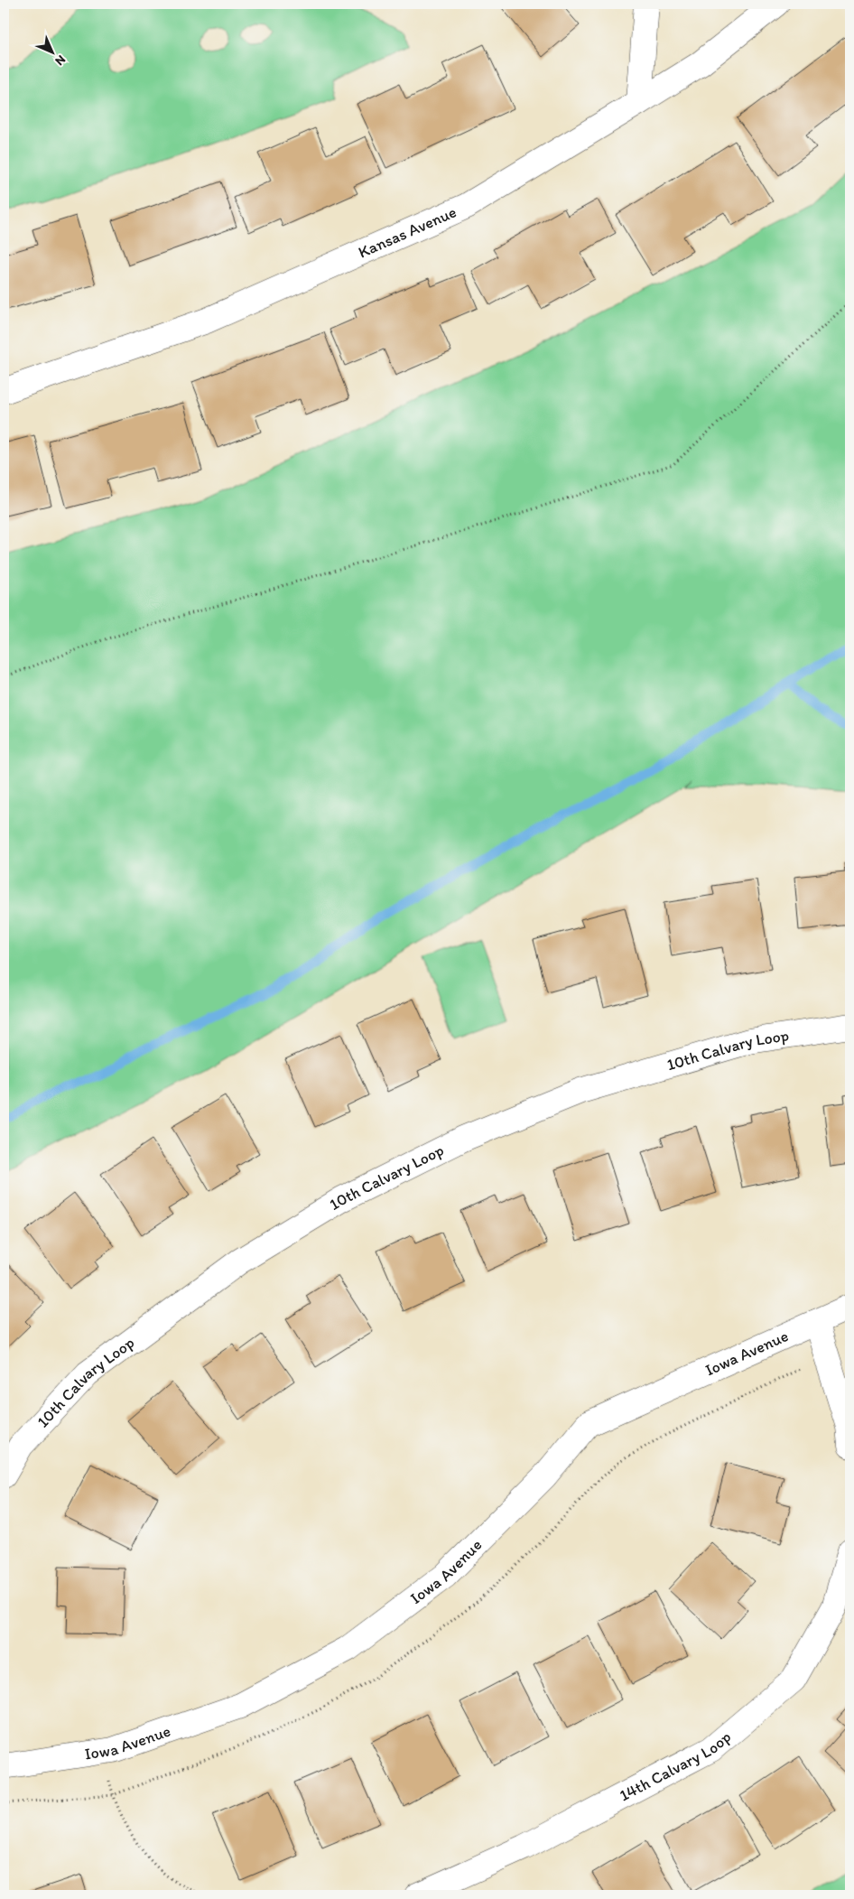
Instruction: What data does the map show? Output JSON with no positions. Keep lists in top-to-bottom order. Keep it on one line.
{"streets":{"street":["Kansas Avenue","10th Calvary Loop","Iowa Avenue","14th Calvary Loop"]},"north":"bottom right"}
